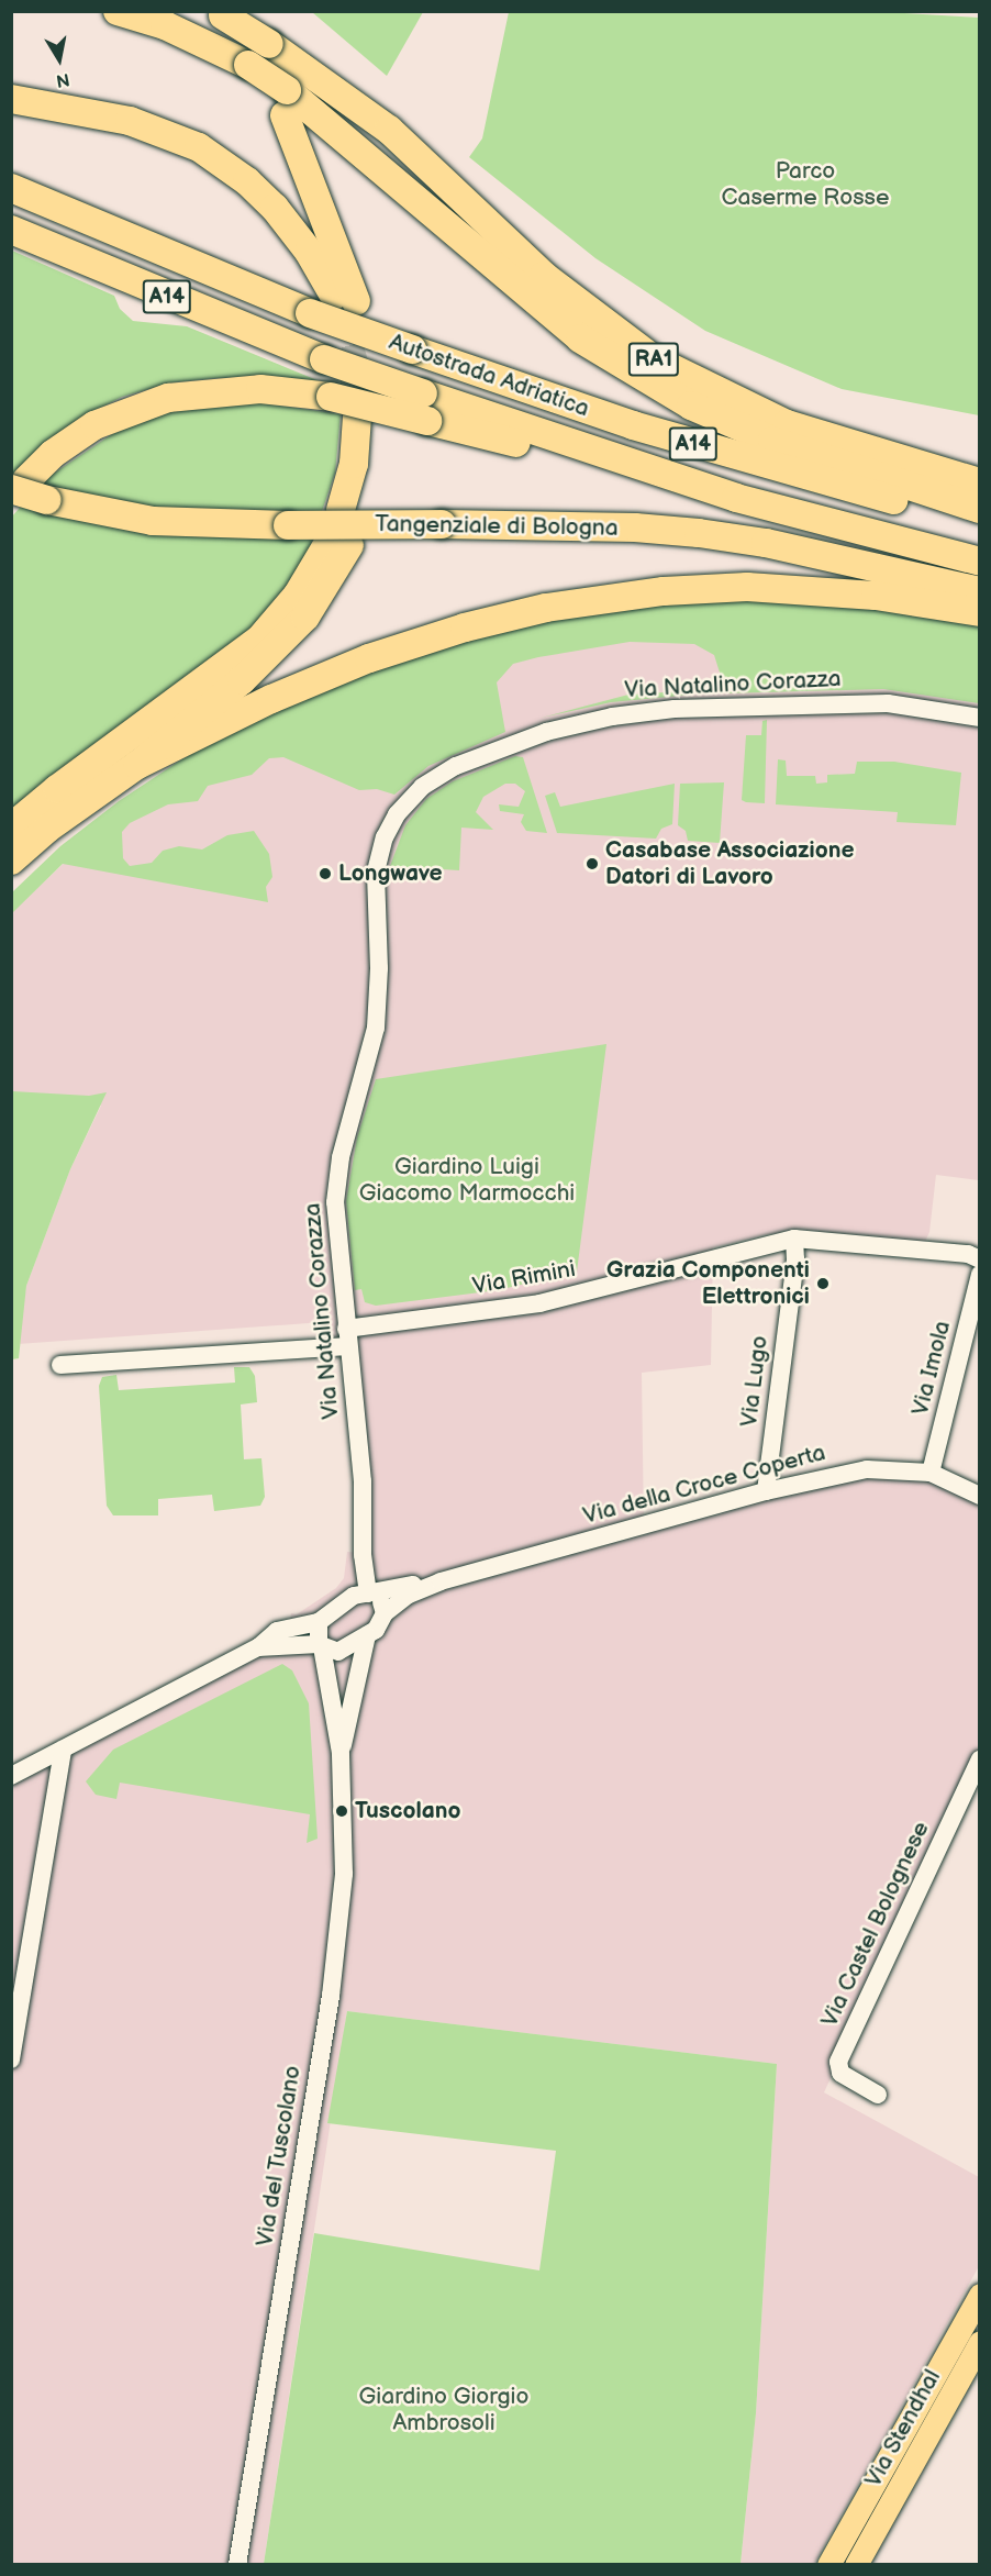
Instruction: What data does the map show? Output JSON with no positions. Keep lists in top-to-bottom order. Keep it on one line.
{"streets":{"highway":["A14","RA1","Autostrada Adriatica","Tangenziale di Bologna"],"main road":["Via Stendhal"],"street":["Via Natalino Corazza","Via Rimini","Via Imola","Via Lugo","Via della Croce Coperta","Via Castel Bolognese","Via del Tuscolano"]},"crossings":[["Via Natalino Corazza","Via Rimini"],["Via Natalino Corazza","Via della Croce Coperta"],["Via Rimini","Via Lugo"],["Via Imola","Via della Croce Coperta"],["Via Lugo","Via della Croce Coperta"],["Via della Croce Coperta","Via del Tuscolano"]],"parks":["Parco Caserme Rosse","Giardino Luigi Giacomo Marmocchi","Giardino Giorgio Ambrosoli"],"places":["Casabase Associazione Datori di Lavoro","Longwave","Grazia Componenti Elettronici","Tuscolano"],"north":"bottom"}
